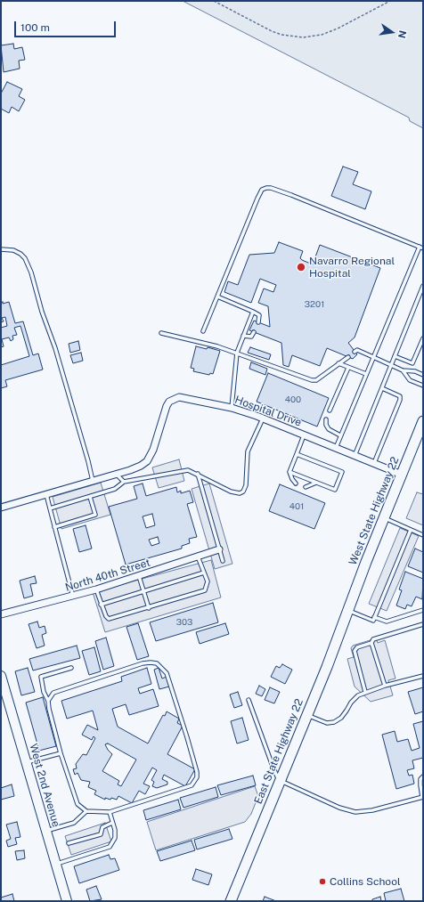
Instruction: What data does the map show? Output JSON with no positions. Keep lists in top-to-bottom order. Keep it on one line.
{"streets":{"main road":["West State Highway 22","East State Highway 22"],"street":["Hospital Drive","North 40th Street","West 2nd Avenue"]},"crossings":[["Hospital Drive","West State Highway 22"],["West State Highway 22","East State Highway 22"]],"places":["Navarro Regional Hospital","Collins School"],"house_numbers":["3201","400","401","303"],"scale_bar":"100 m","north":"right"}
